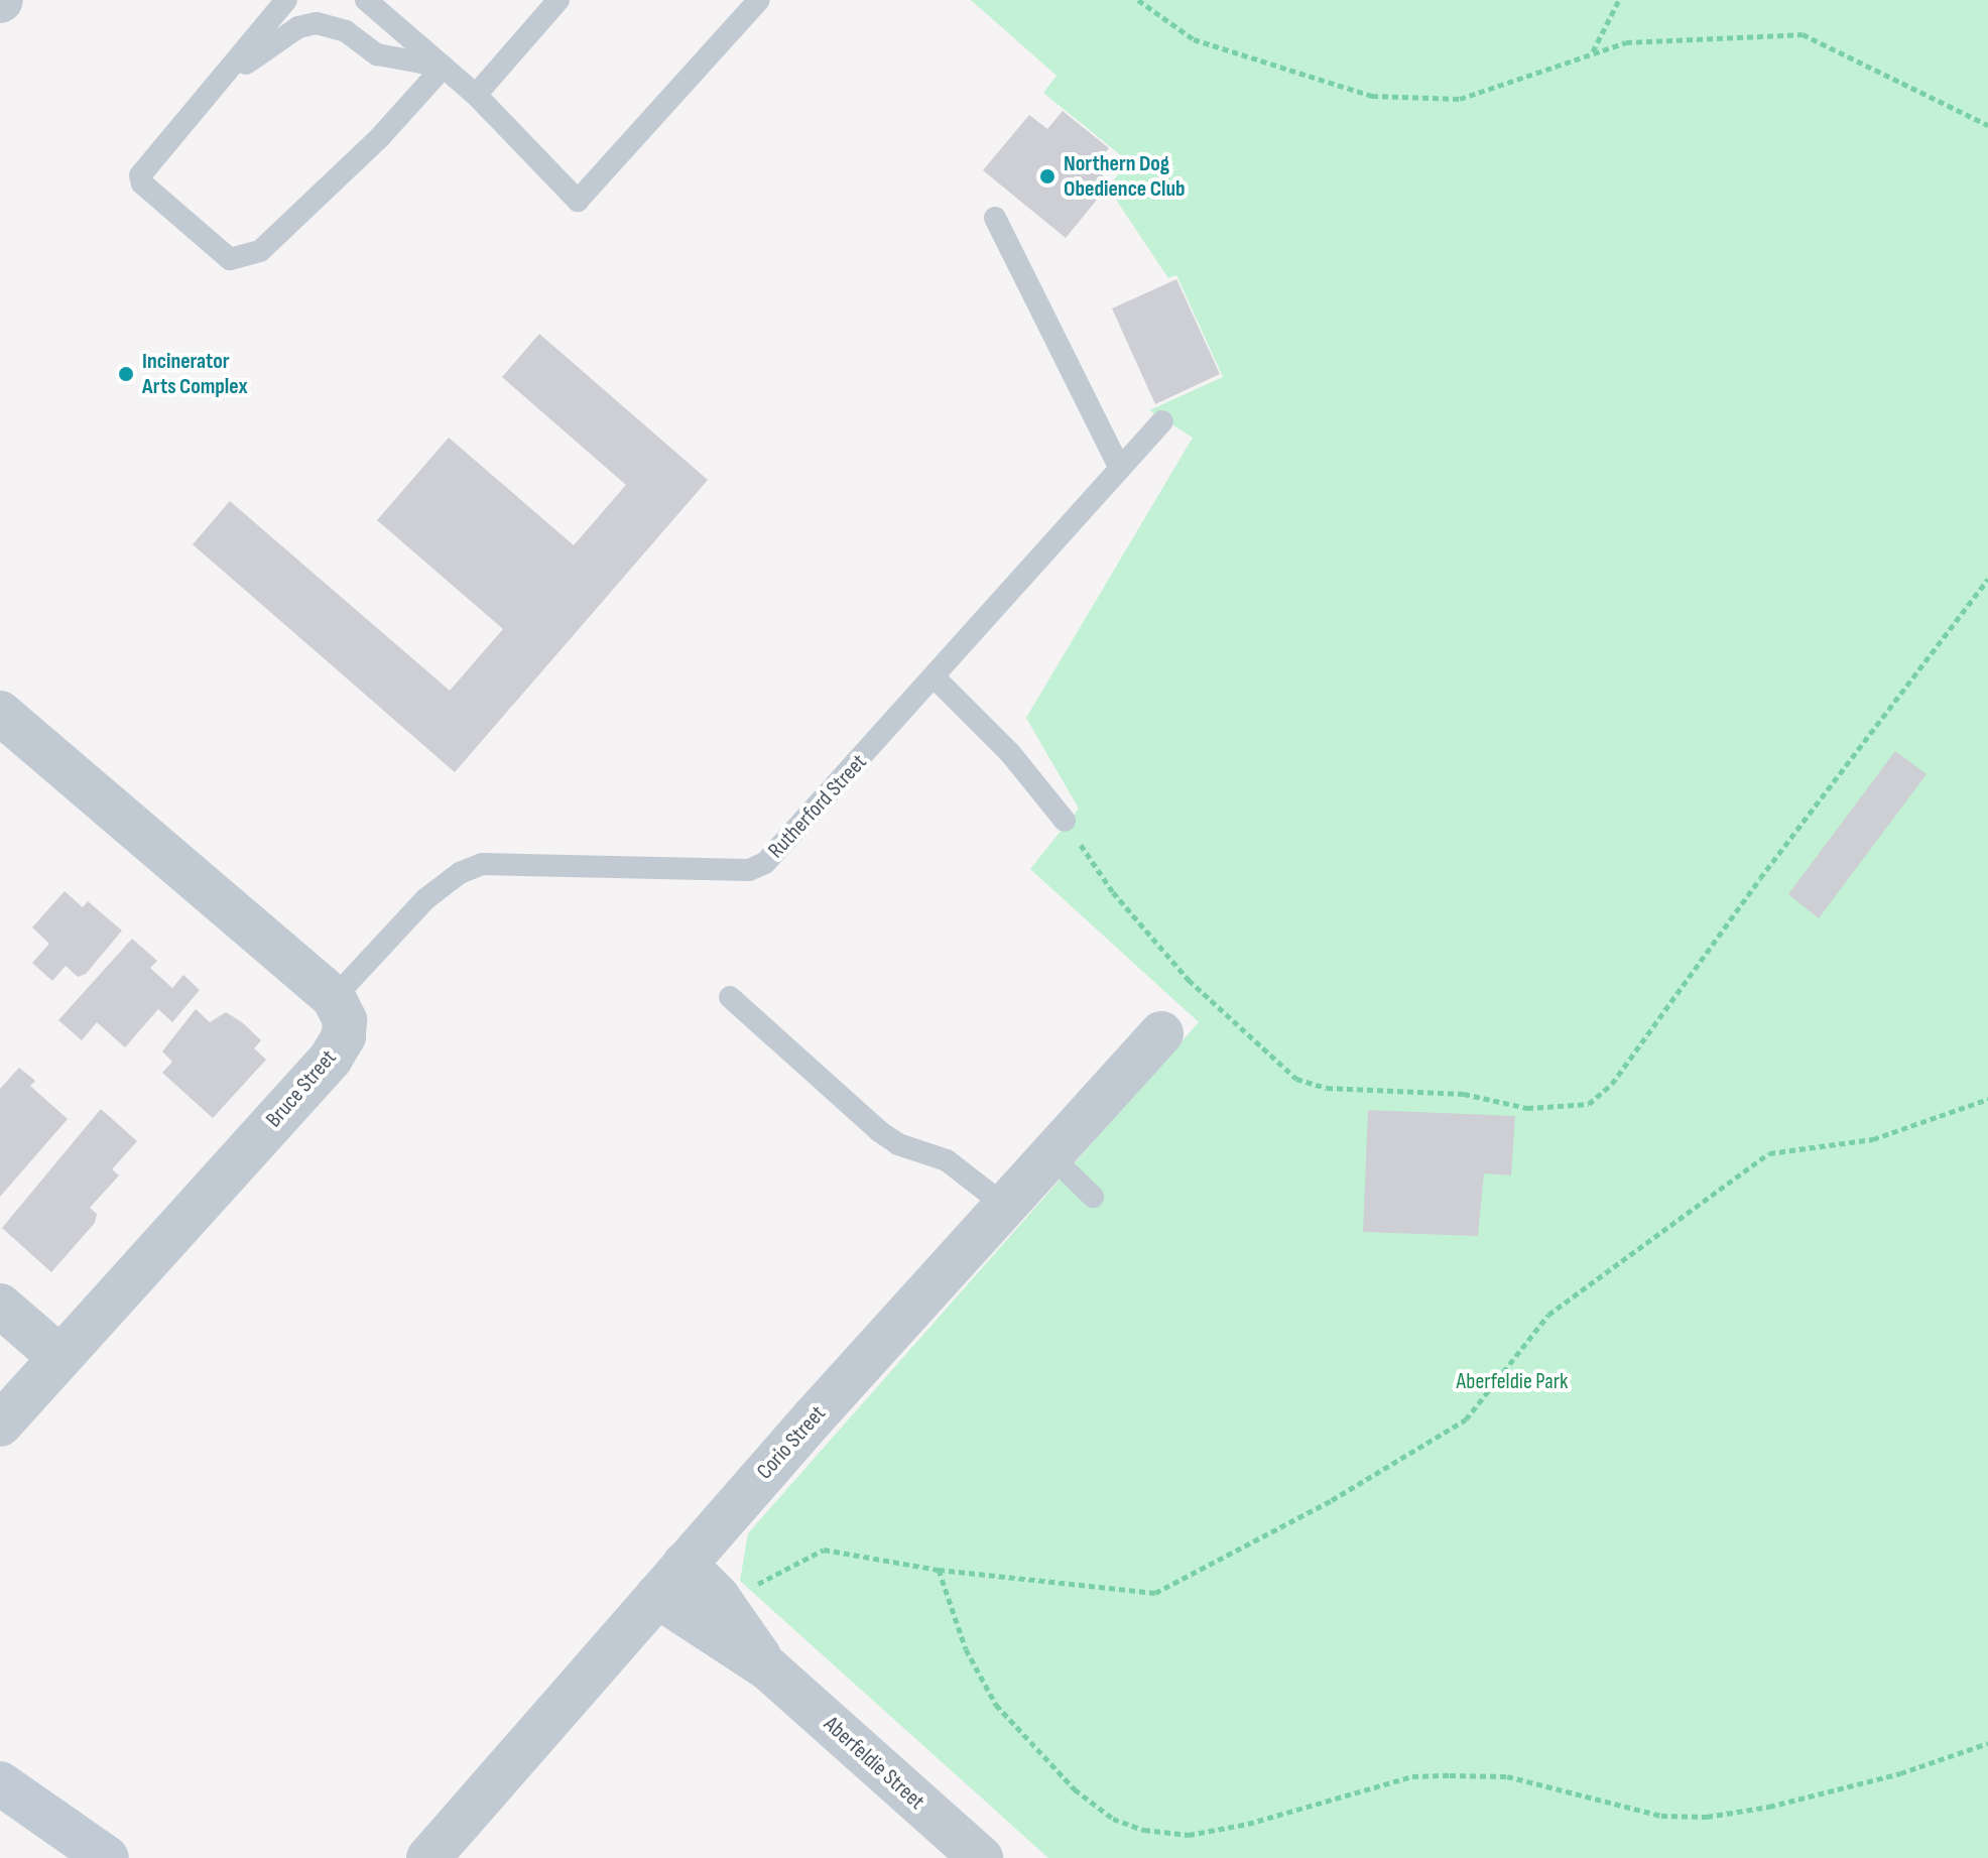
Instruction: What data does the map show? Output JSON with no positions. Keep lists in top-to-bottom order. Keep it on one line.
{"streets":{"street":["Bruce Street","Corio Street","Aberfeldie Street"],"lane":["Rutherford Street"]},"crossings":[["Rutherford Street","Bruce Street"],["Corio Street","Aberfeldie Street"]],"parks":["Aberfeldie Park"],"places":["Northern Dog Obedience Club","Incinerator Arts Complex"]}
